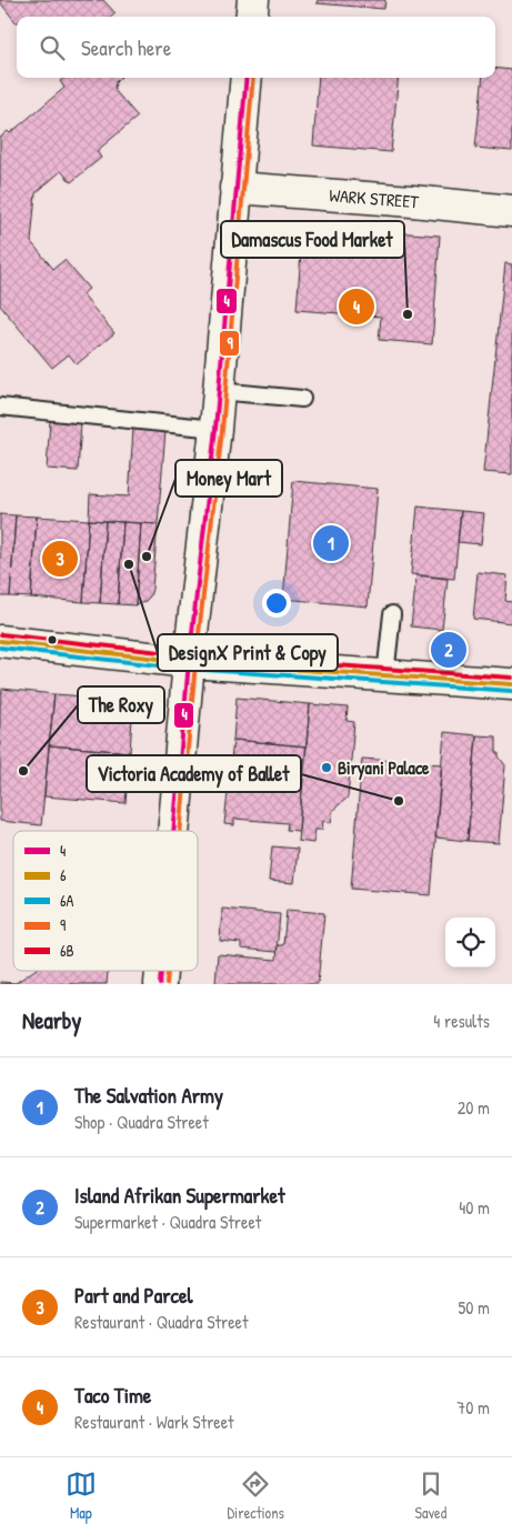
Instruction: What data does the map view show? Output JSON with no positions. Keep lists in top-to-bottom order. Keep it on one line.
{"streets":{"main road":["WARK STREET"]},"places":["Damascus Food Market","Money Mart","DesignX Print & Copy","Biryani Palace","The Roxy","Victoria Academy of Ballet"],"lines":["transit line 4","transit line 9","transit line 6B","transit line 6","transit line 6A"],"legend":["4","6","6A","9","6B"],"page":{"search":"Search here","pins":["4","1","3","2"],"heading":["Nearby","4 results"],"list":[{"mark":"1","name":"The Salvation Army","note":"Shop · Quadra Street","value":"20 m"},{"mark":"2","name":"Island Afrikan Supermarket","note":"Supermarket · Quadra Street","value":"40 m"},{"mark":"3","name":"Part and Parcel","note":"Restaurant · Quadra Street","value":"50 m"},{"mark":"4","name":"Taco Time","note":"Restaurant · Wark Street","value":"70 m"}],"nav":["Map","Directions","Saved"]}}
